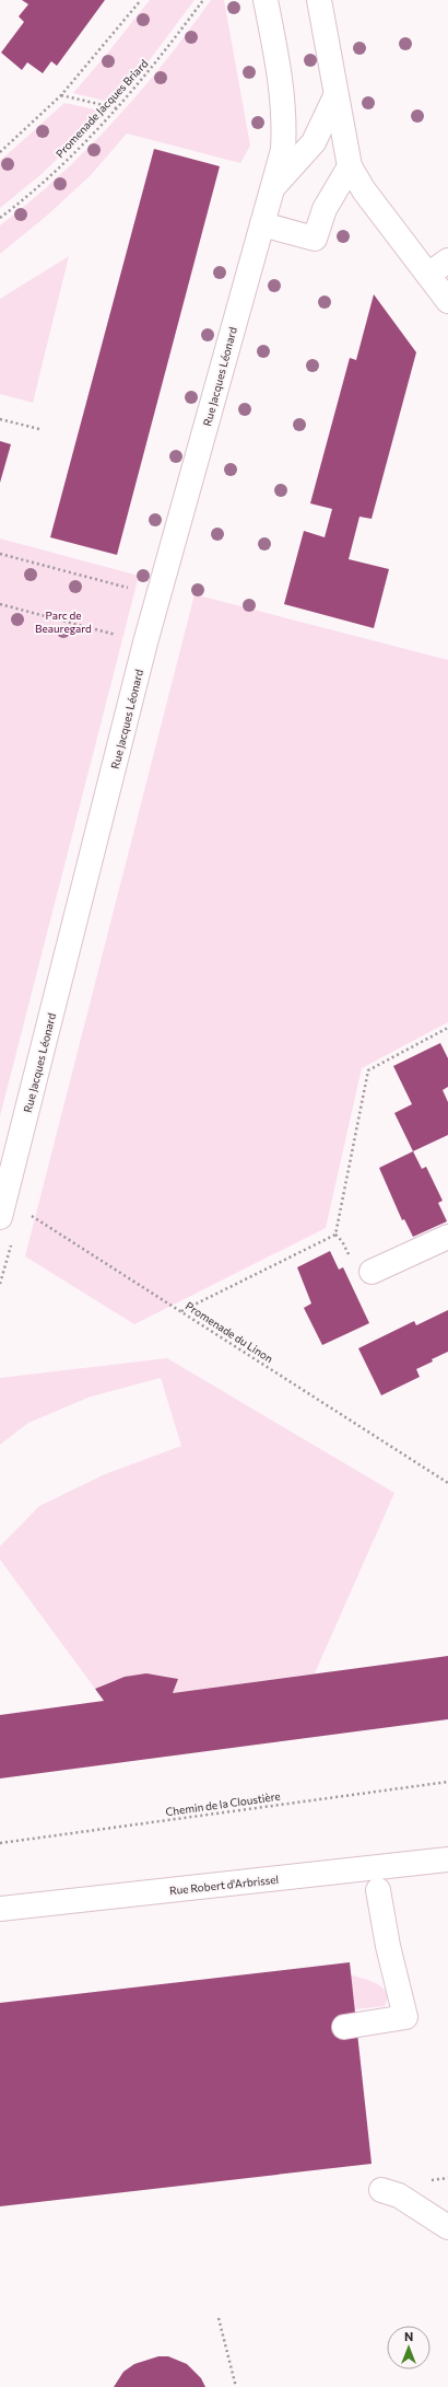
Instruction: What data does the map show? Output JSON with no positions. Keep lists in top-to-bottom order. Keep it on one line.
{"streets":{"street":["Rue Jacques Léonard","Rue Robert d'Arbrissel"],"path":["Promenade Jacques Briard","Promenade du Linon","Chemin de la Cloustière"]},"crossings":[["Rue Jacques Léonard","Promenade du Linon"]],"parks":["Parc de Beauregard"],"north":"top"}
